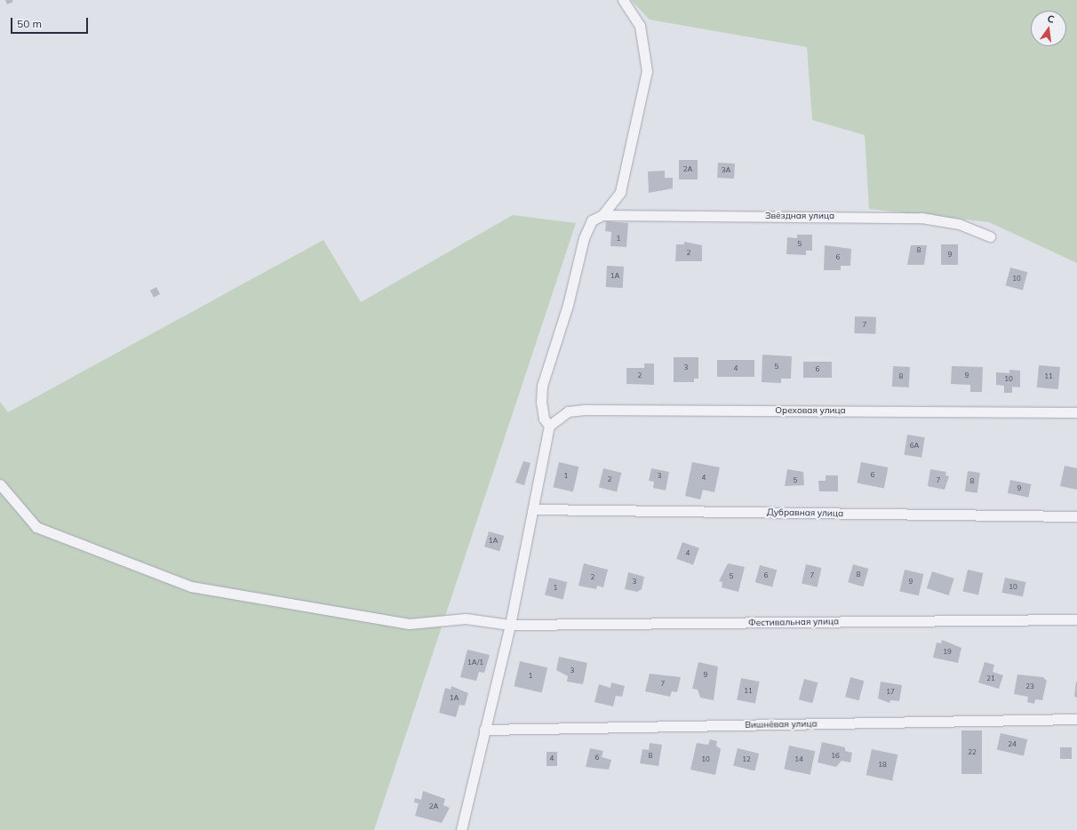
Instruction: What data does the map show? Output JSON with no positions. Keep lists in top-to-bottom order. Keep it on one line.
{"streets":{"street":["Звёздная улица","Ореховая улица","Дубравная улица","Фестивальная улица","Вишнёвая улица"]},"house_numbers":["2А","3А","1","5","8","2","9","6","1А","10","7","5","3","4","6","2","9","8","11","10","6А","6","1","3","4","2","5","7","8","9","1А","4","8","6","7","5","2","3","9","10","1","19","1А/1","3","9","1","21","7","23","11","17","1А","24","22","8","16","6","4","10","12","14","18","2А"],"scale_bar":"50 m","north":"top"}
